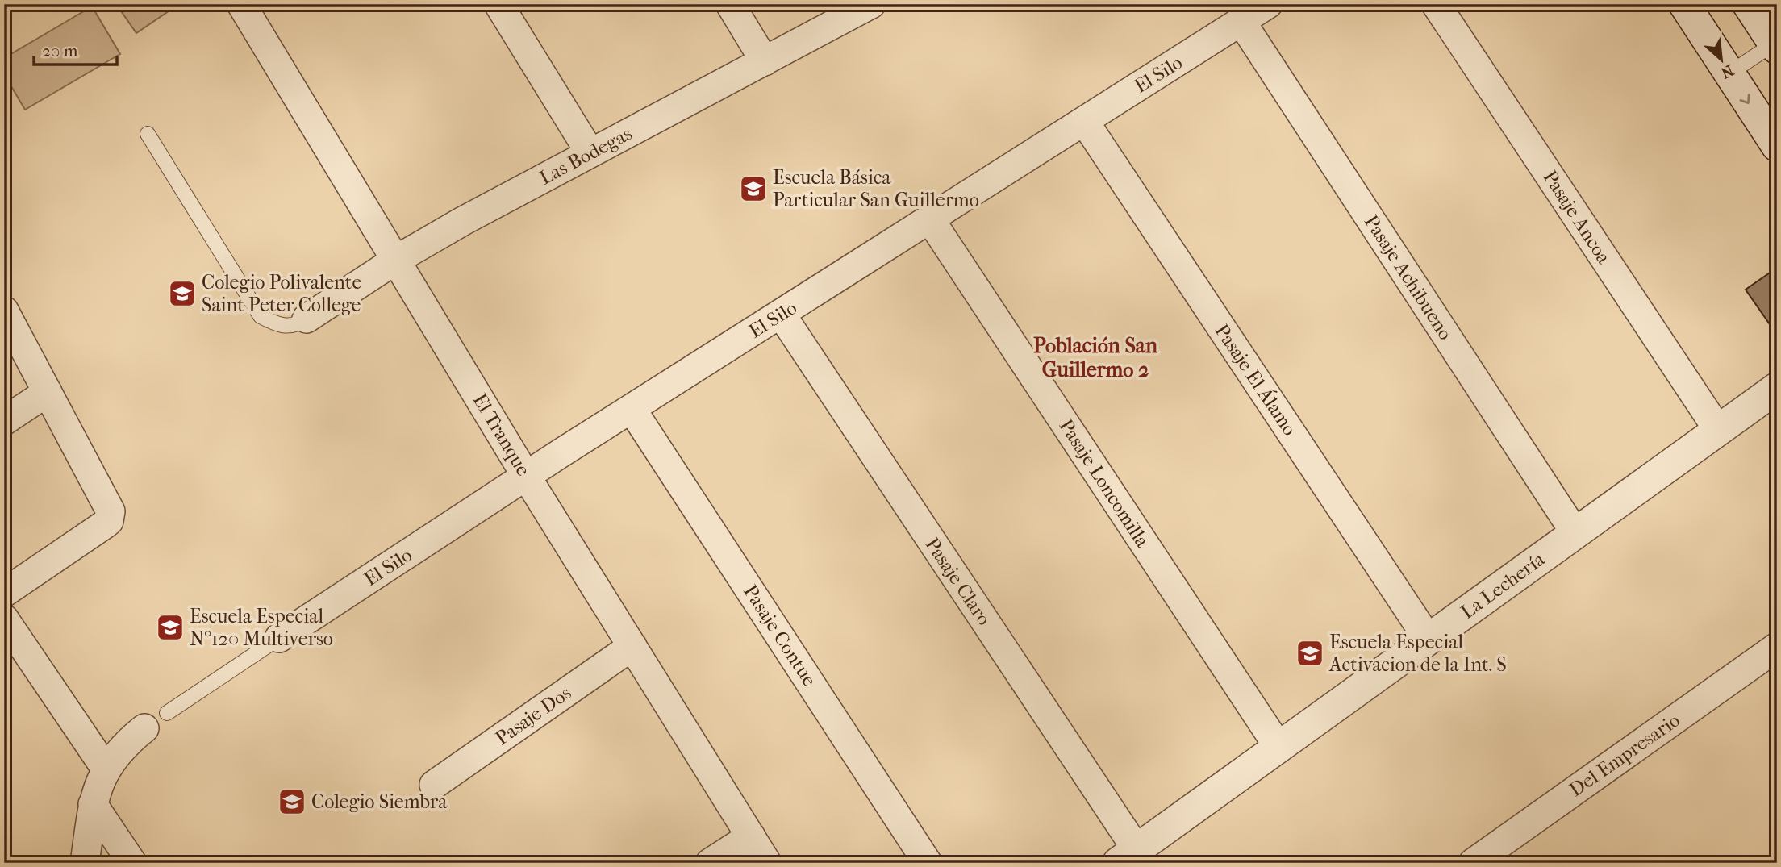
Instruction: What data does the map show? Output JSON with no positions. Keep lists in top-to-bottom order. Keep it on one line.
{"streets":{"street":["El Silo","Las Bodegas","Pasaje Ancoa","Pasaje Achibueno","Pasaje El Álamo","El Tranque","Pasaje Loncomilla","Pasaje Claro","La Lechería","Pasaje Contue","Pasaje Dos","Del Empresario"]},"crossings":[["El Silo","Pasaje Achibueno"],["El Silo","Pasaje El Álamo"],["El Silo","El Tranque"],["El Silo","Pasaje Loncomilla"],["El Silo","Pasaje Claro"],["El Silo","Pasaje Contue"],["Las Bodegas","El Tranque"],["Pasaje Ancoa","La Lechería"],["Pasaje Achibueno","La Lechería"],["Pasaje El Álamo","La Lechería"],["El Tranque","Pasaje Dos"],["Pasaje Loncomilla","La Lechería"],["Pasaje Claro","La Lechería"]],"districts":["Población San Guillermo 2"],"places":{"school or university":["Escuela Básica Particular San Guillermo","Colegio Polivalente Saint Peter College","Escuela Especial N°120 Multiverso","Escuela Especial Activacion de la Int. S","Colegio Siembra"]},"scale_bar":"20 m","north":"bottom right"}
